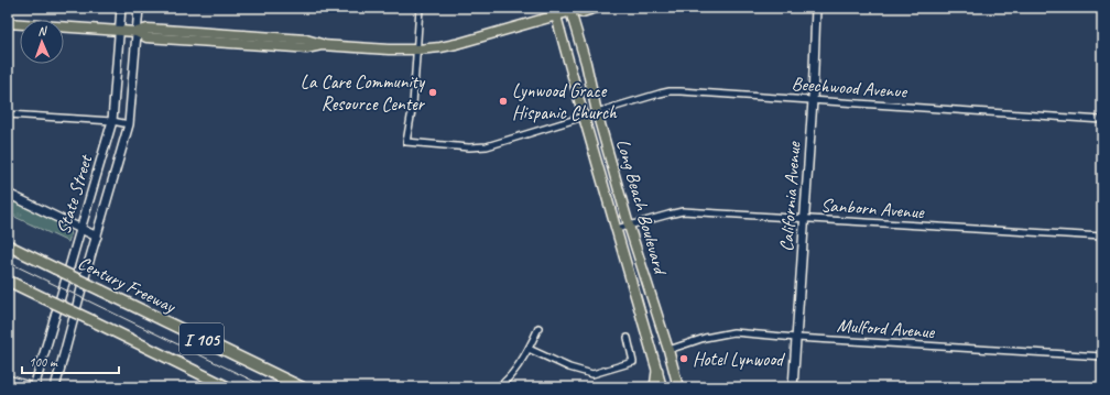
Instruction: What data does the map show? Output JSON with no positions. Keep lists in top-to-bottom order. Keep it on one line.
{"streets":{"highway":["Century Freeway","I 105"],"main road":["State Street","California Avenue","Long Beach Boulevard"],"street":["Beechwood Avenue","Sanborn Avenue","Mulford Avenue"]},"crossings":[["Beechwood Avenue","California Avenue"],["Beechwood Avenue","Long Beach Boulevard"],["California Avenue","Sanborn Avenue"],["California Avenue","Mulford Avenue"],["Long Beach Boulevard","Sanborn Avenue"],["Long Beach Boulevard","Mulford Avenue"]],"places":["La Care Community Resource Center","Lynwood Grace Hispanic Church","Hotel Lynwood"],"scale_bar":"100 m","north":"top"}
